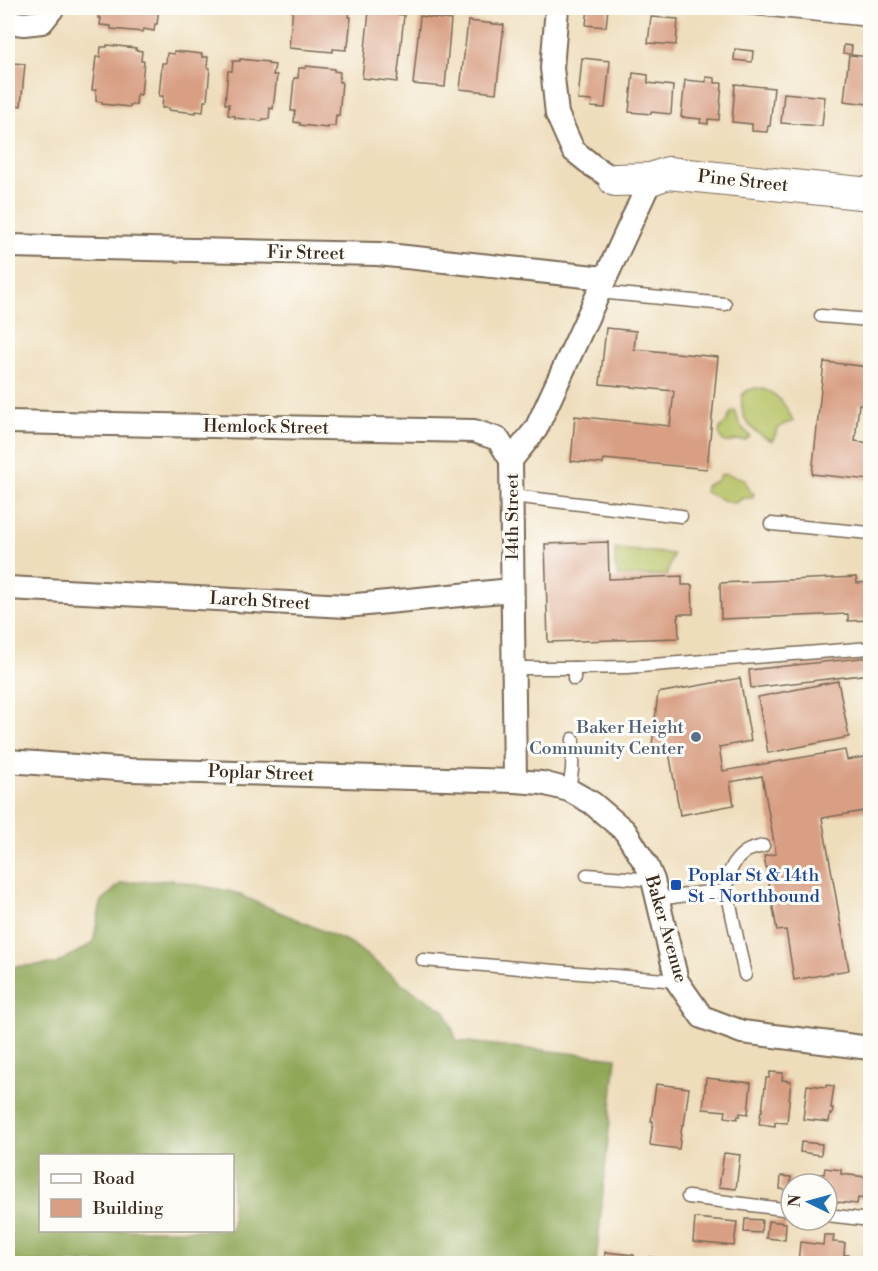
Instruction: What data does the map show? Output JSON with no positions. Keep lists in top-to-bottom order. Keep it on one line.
{"streets":{"street":["Pine Street","Fir Street","Hemlock Street","14th Street","Larch Street","Poplar Street","Baker Avenue"]},"crossings":[["Pine Street","14th Street"],["Fir Street","14th Street"],["Hemlock Street","14th Street"],["14th Street","Larch Street"],["14th Street","Poplar Street"],["14th Street","Baker Avenue"],["Poplar Street","Baker Avenue"]],"places":{"other":["Baker Height Community Center"],"transit":["Poplar St & 14th St - Northbound"]},"legend":["Road","Building"],"north":"left"}
